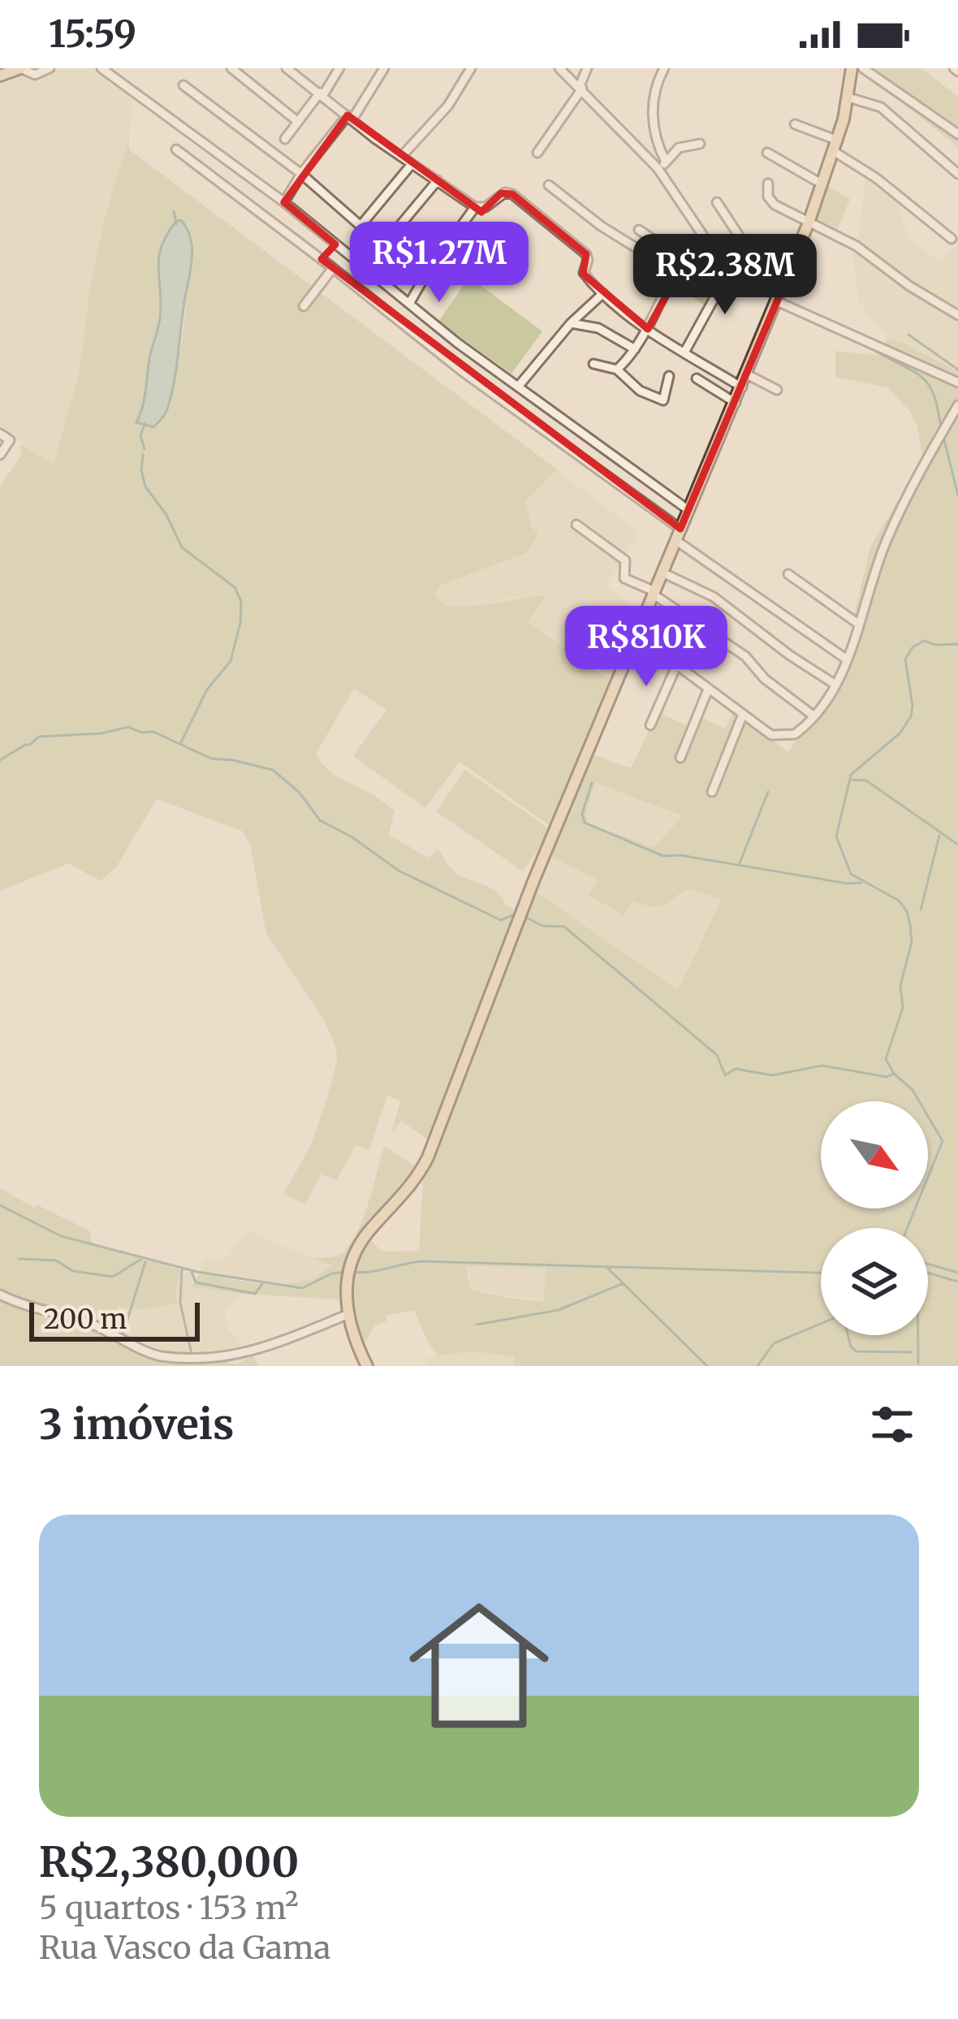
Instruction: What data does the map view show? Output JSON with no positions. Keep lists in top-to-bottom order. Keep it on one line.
{"scale_bar":"200 m","north":"bottom right","page":{"status":"15:59","price":["R$1.27M","R$2.38M","R$810K"],"scale":"200 m","heading":"3 imóveis","list":[{"name":"R$2,380,000","note":"5 quartos · 153 m² · Rua Vasco da Gama"}]}}
